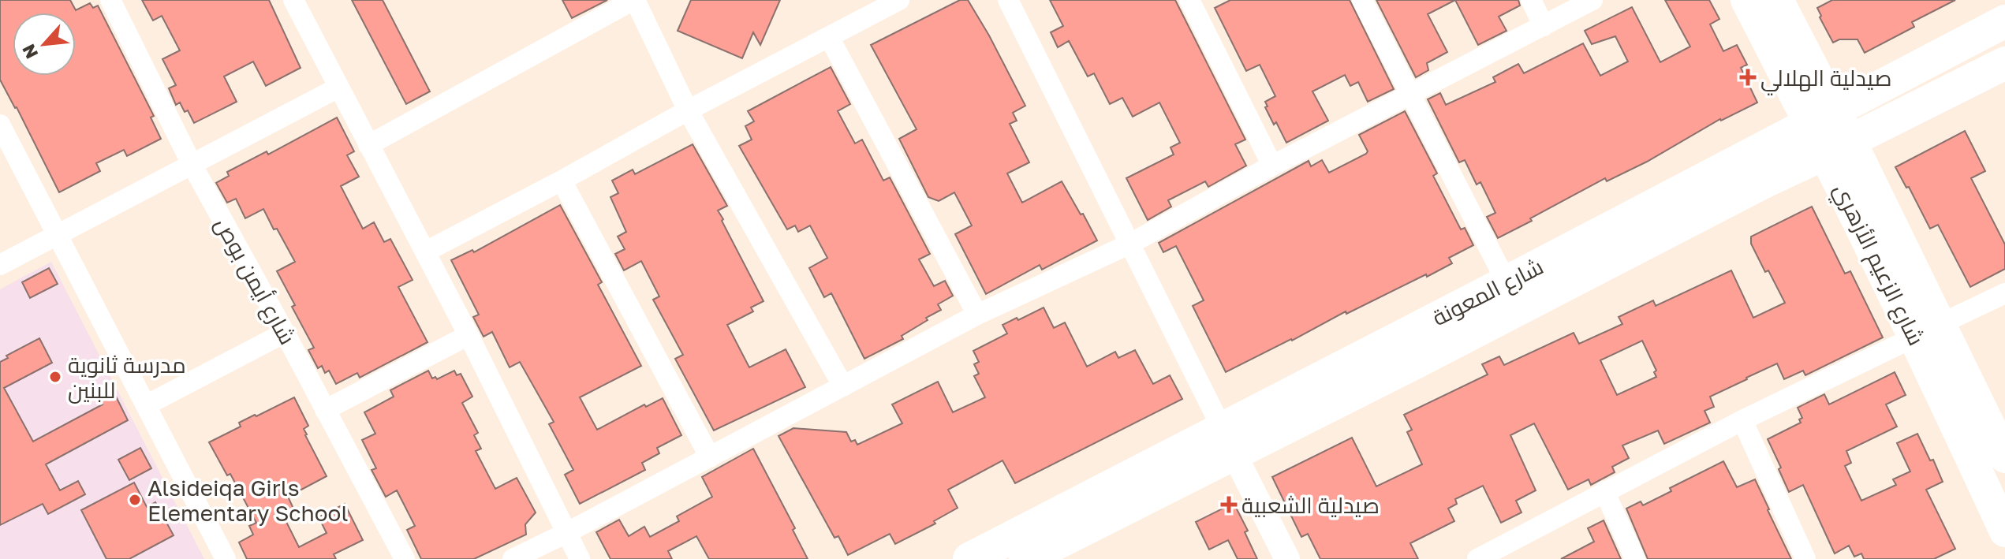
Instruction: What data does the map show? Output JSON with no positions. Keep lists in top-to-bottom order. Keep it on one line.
{"streets":{"highway":["شارع المعونة"],"main road":["شارع الزعيم الأزهري"],"street":["شارع أيمن بوص"]},"crossings":[["شارع الزعيم الأزهري","شارع المعونة"]],"places":{"health":["صيدلية الهلالي","صيدلية الشعبية"],"other":["مدرسة ثانوية للبنين","Alsideiqa Girls Elementary School"]},"north":"bottom left"}
